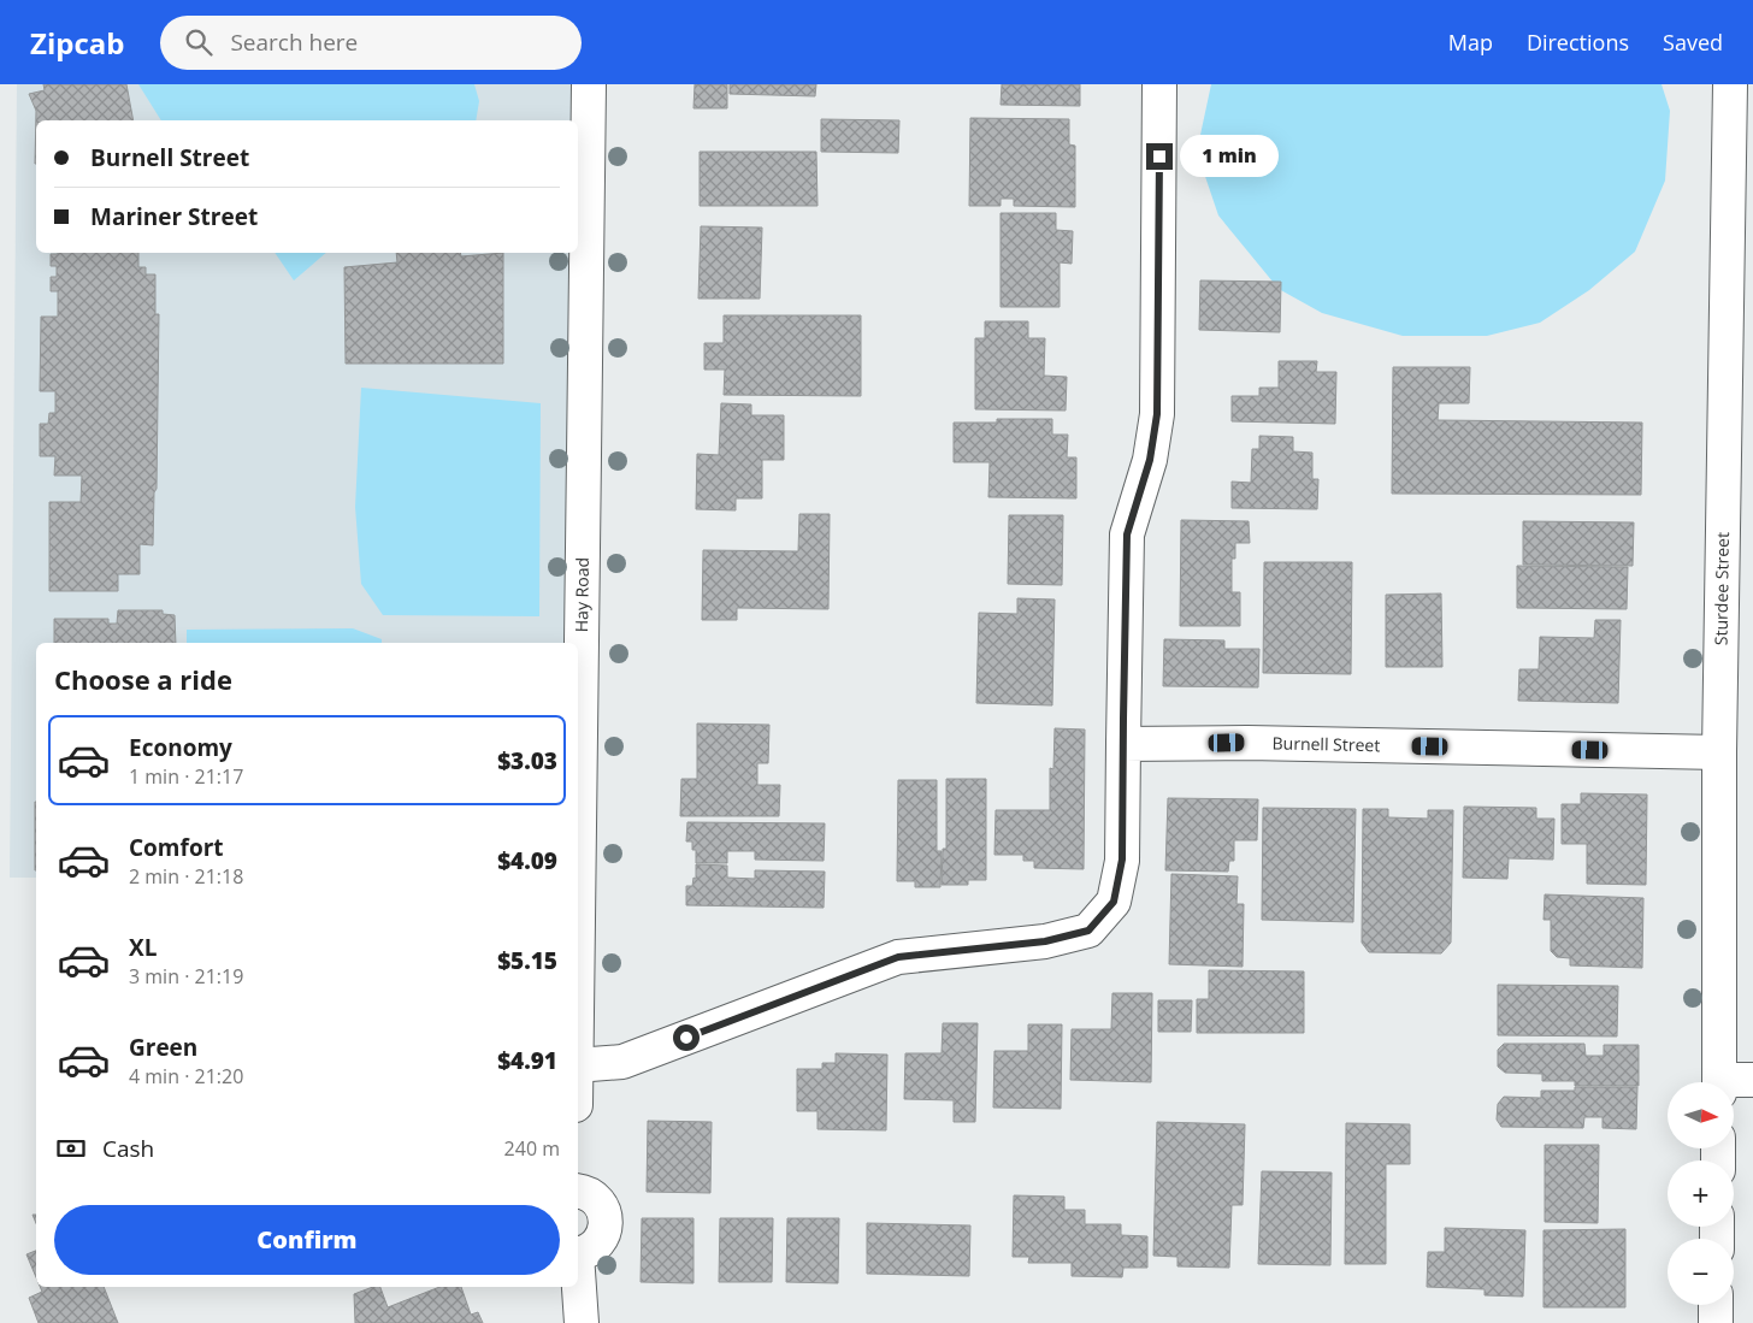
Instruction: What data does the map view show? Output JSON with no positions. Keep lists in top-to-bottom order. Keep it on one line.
{"streets":{"street":["Sturdee Street","Hay Road","Burnell Street"]},"crossings":[["Sturdee Street","Burnell Street"]],"north":"right","page":{"header":"Zipcab","search":"Search here","nav":["Map","Directions","Saved"],"banner":["Burnell Street","Mariner Street"],"bubble":"1 min","heading":"Choose a ride","list":[{"name":"Economy","note":"1 min · 21:17","value":"$3.03"},{"name":"Comfort","note":"2 min · 21:18","value":"$4.09"},{"name":"XL","note":"3 min · 21:19","value":"$5.15"},{"name":"Green","note":"4 min · 21:20","value":"$4.91"}],"map_buttons":["+","−"],"pay":["Cash","240 m"],"buttons":"Confirm"}}
